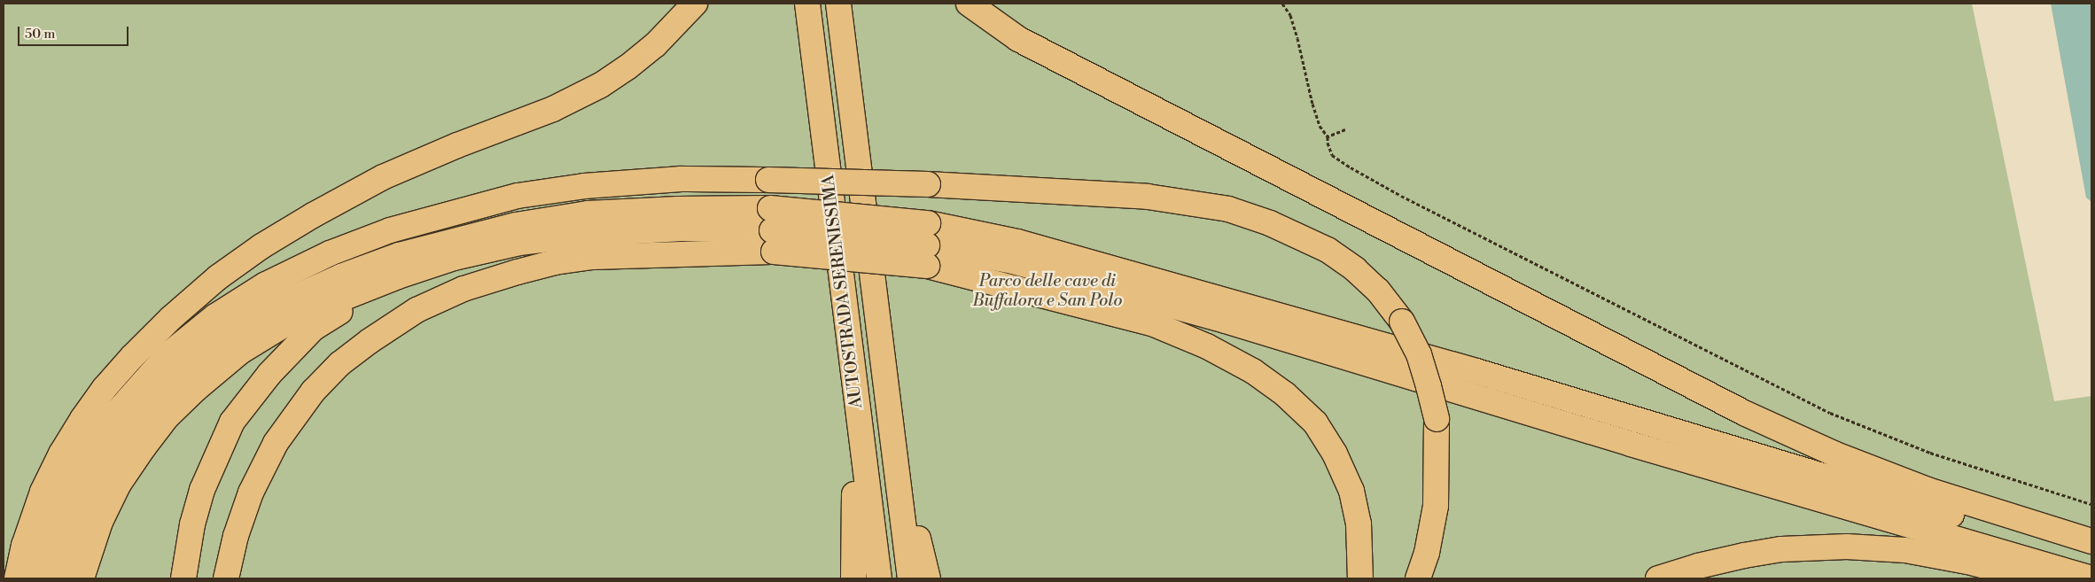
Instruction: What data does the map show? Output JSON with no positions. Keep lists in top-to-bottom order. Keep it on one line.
{"streets":{"highway":["AUTOSTRADA SERENISSIMA"]},"parks":["Parco delle cave di Buffalora e San Polo"],"scale_bar":"50 m"}
